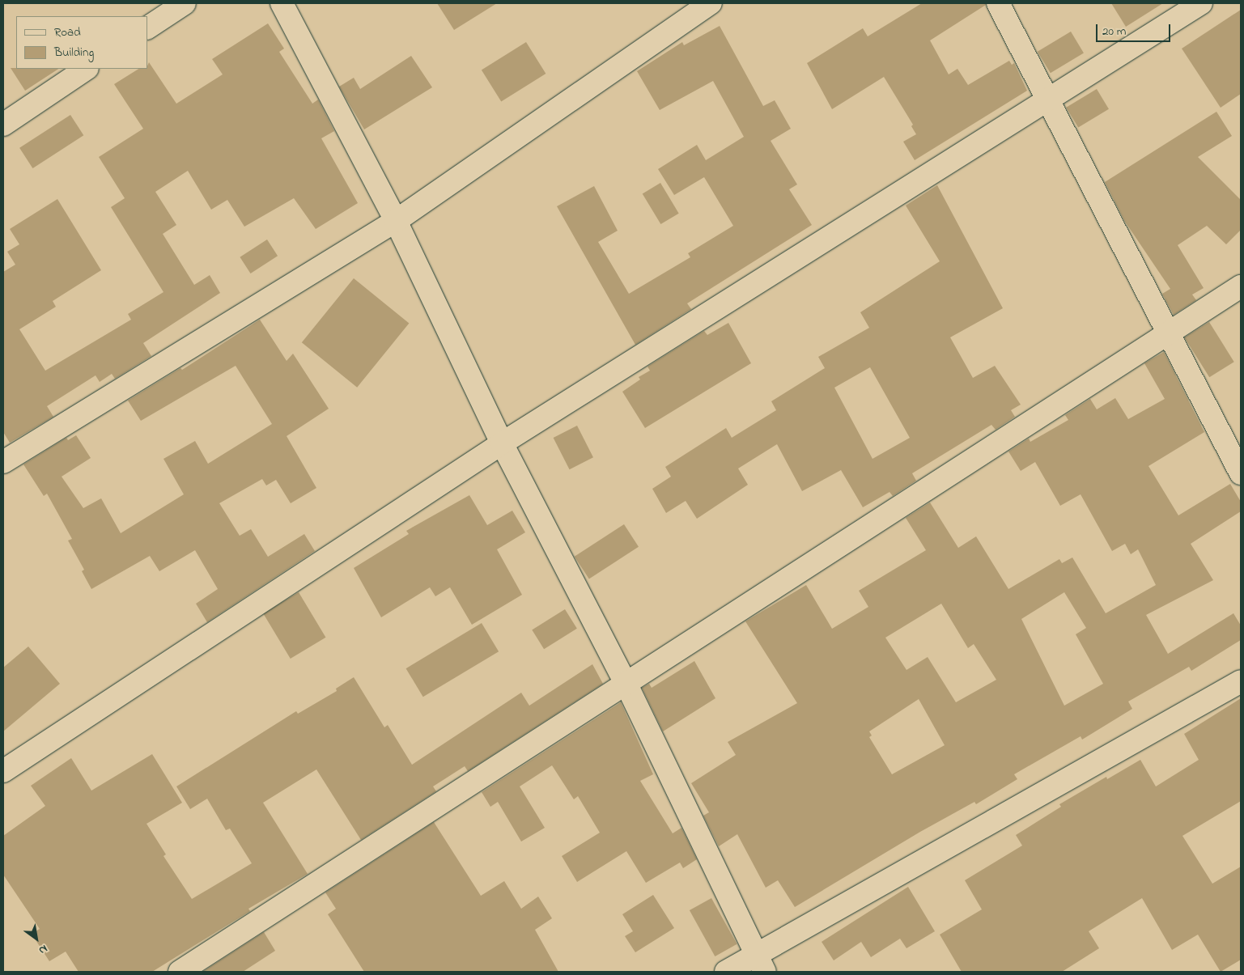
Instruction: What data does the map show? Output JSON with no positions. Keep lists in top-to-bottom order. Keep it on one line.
{"legend":["Road","Building"],"scale_bar":"20 m","north":"bottom right"}
